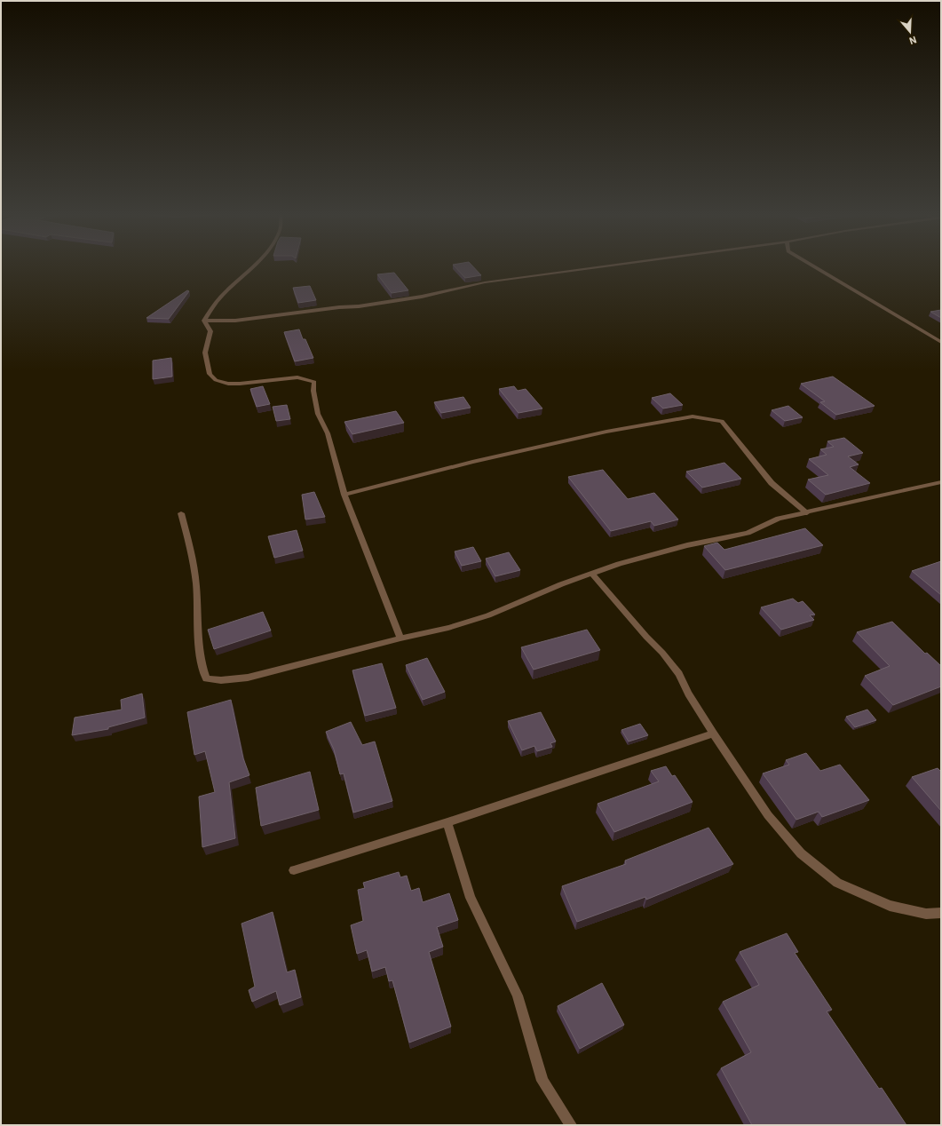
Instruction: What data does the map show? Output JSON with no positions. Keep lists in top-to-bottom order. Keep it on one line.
{"north":"bottom"}
